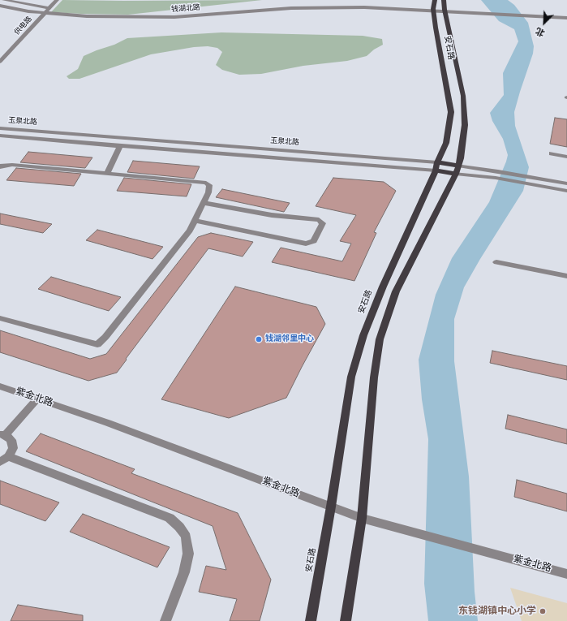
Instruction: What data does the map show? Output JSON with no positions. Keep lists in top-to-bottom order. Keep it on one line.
{"streets":{"main road":["安石路","玉泉北路"],"street":["钱湖北路","供电路","紫金北路"]},"crossings":[["钱湖北路","供电路"],["钱湖北路","安石路"],["安石路","玉泉北路"],["安石路","紫金北路"]],"places":["钱湖邻里中心","东钱湖镇中心小学"],"north":"bottom left"}
